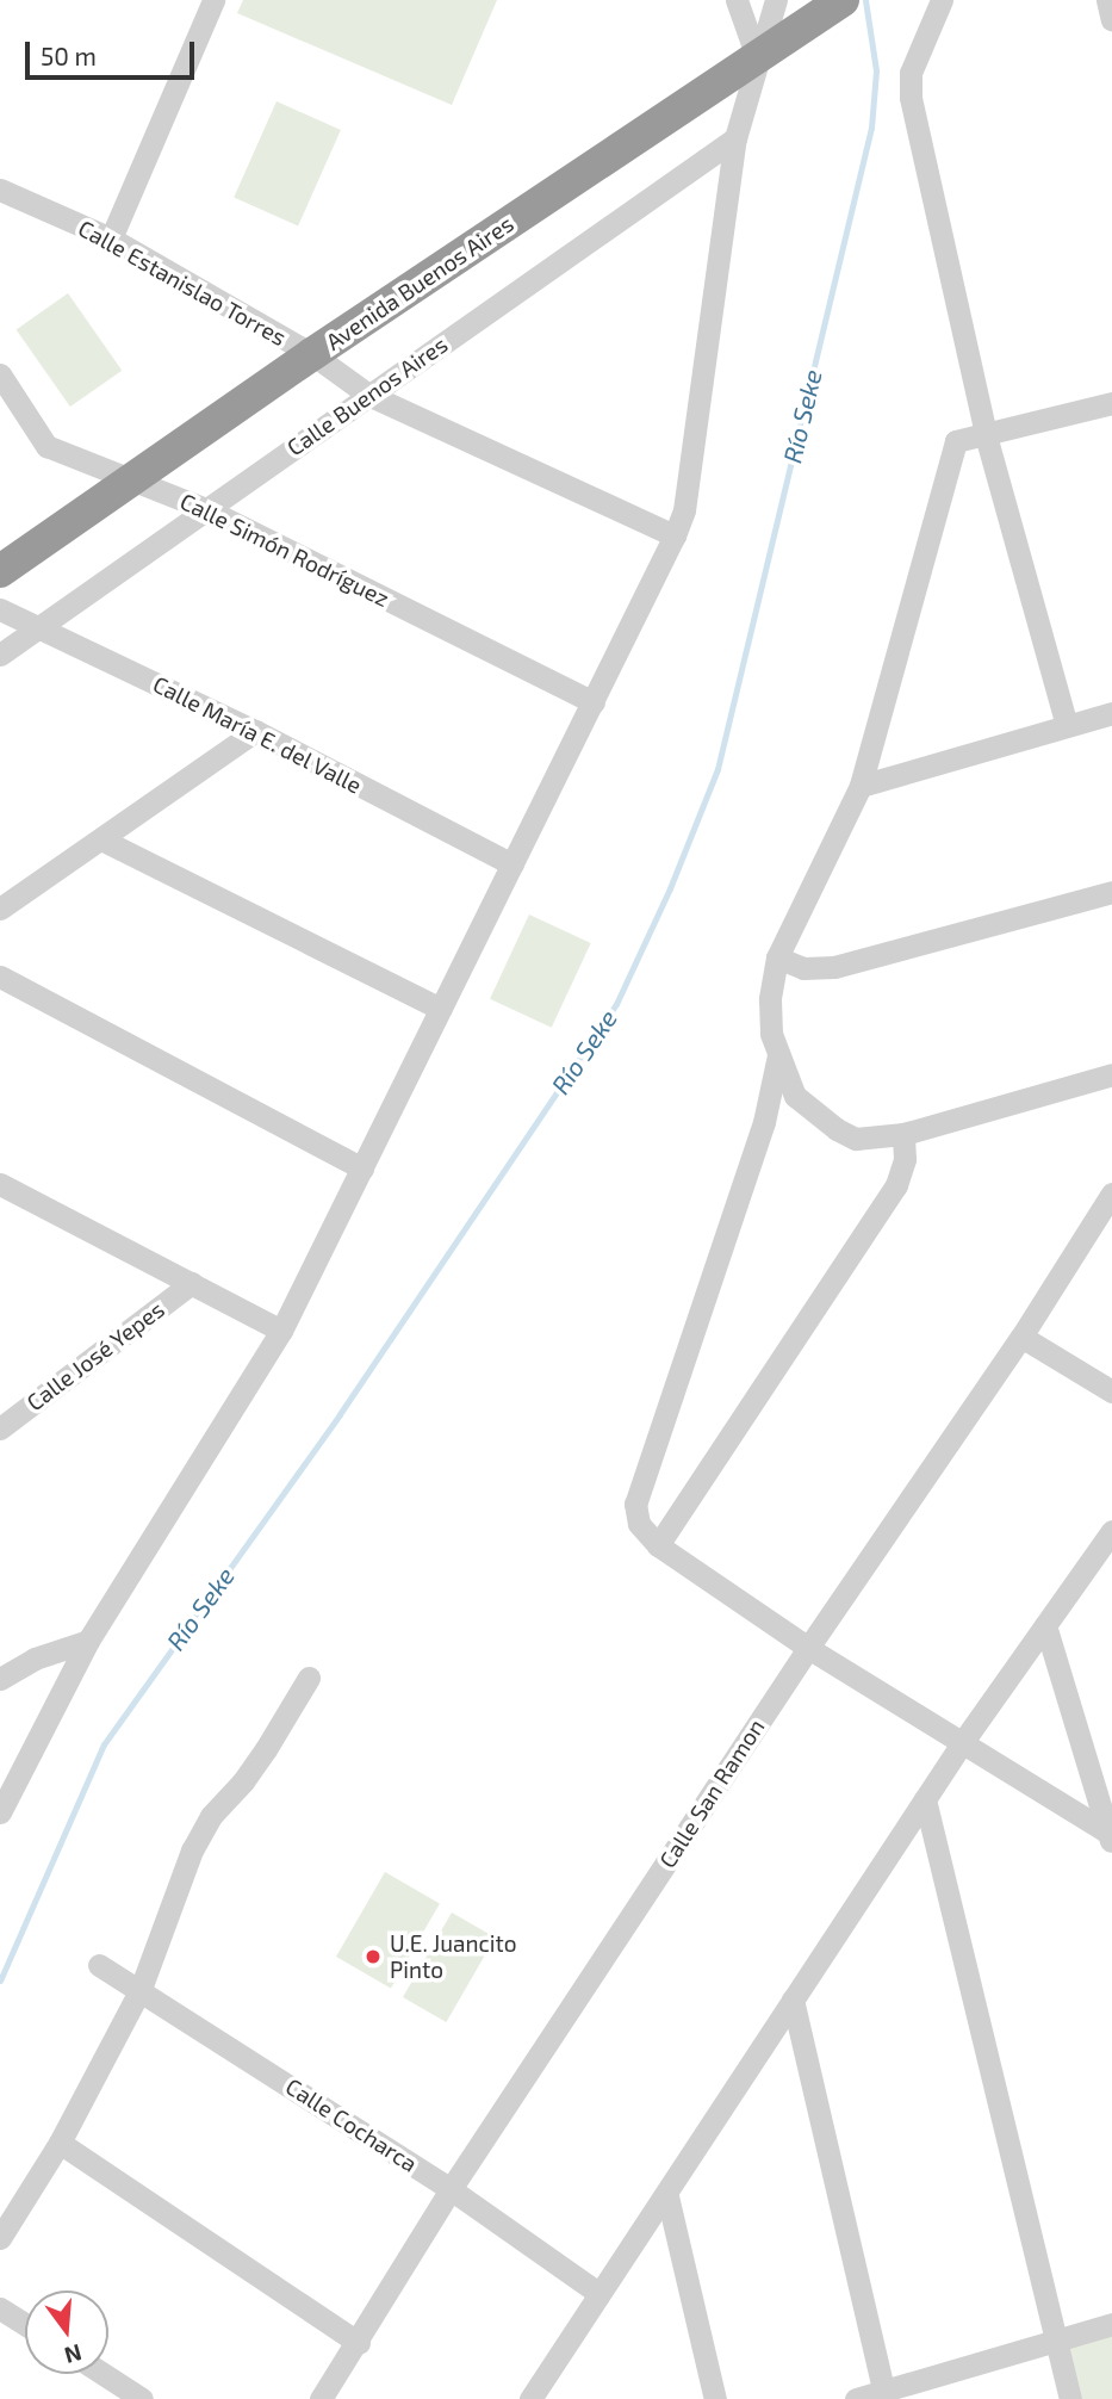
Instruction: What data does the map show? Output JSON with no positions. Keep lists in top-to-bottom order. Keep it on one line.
{"streets":{"highway":["Avenida Buenos Aires"],"street":["Calle Estanislao Torres","Calle Buenos Aires","Calle Simón Rodríguez","Calle María E. del Valle","Calle José Yepes","Calle San Ramon","Calle Cocharca"]},"crossings":[["Calle Estanislao Torres","Avenida Buenos Aires"],["Calle Estanislao Torres","Calle Buenos Aires"],["Avenida Buenos Aires","Calle Simón Rodríguez"],["Calle Buenos Aires","Calle Simón Rodríguez"],["Calle Buenos Aires","Calle María E. del Valle"],["Calle San Ramon","Calle Cocharca"]],"water":["Río Seke"],"places":["U.E. Juancito Pinto"],"scale_bar":"50 m","north":"bottom"}
